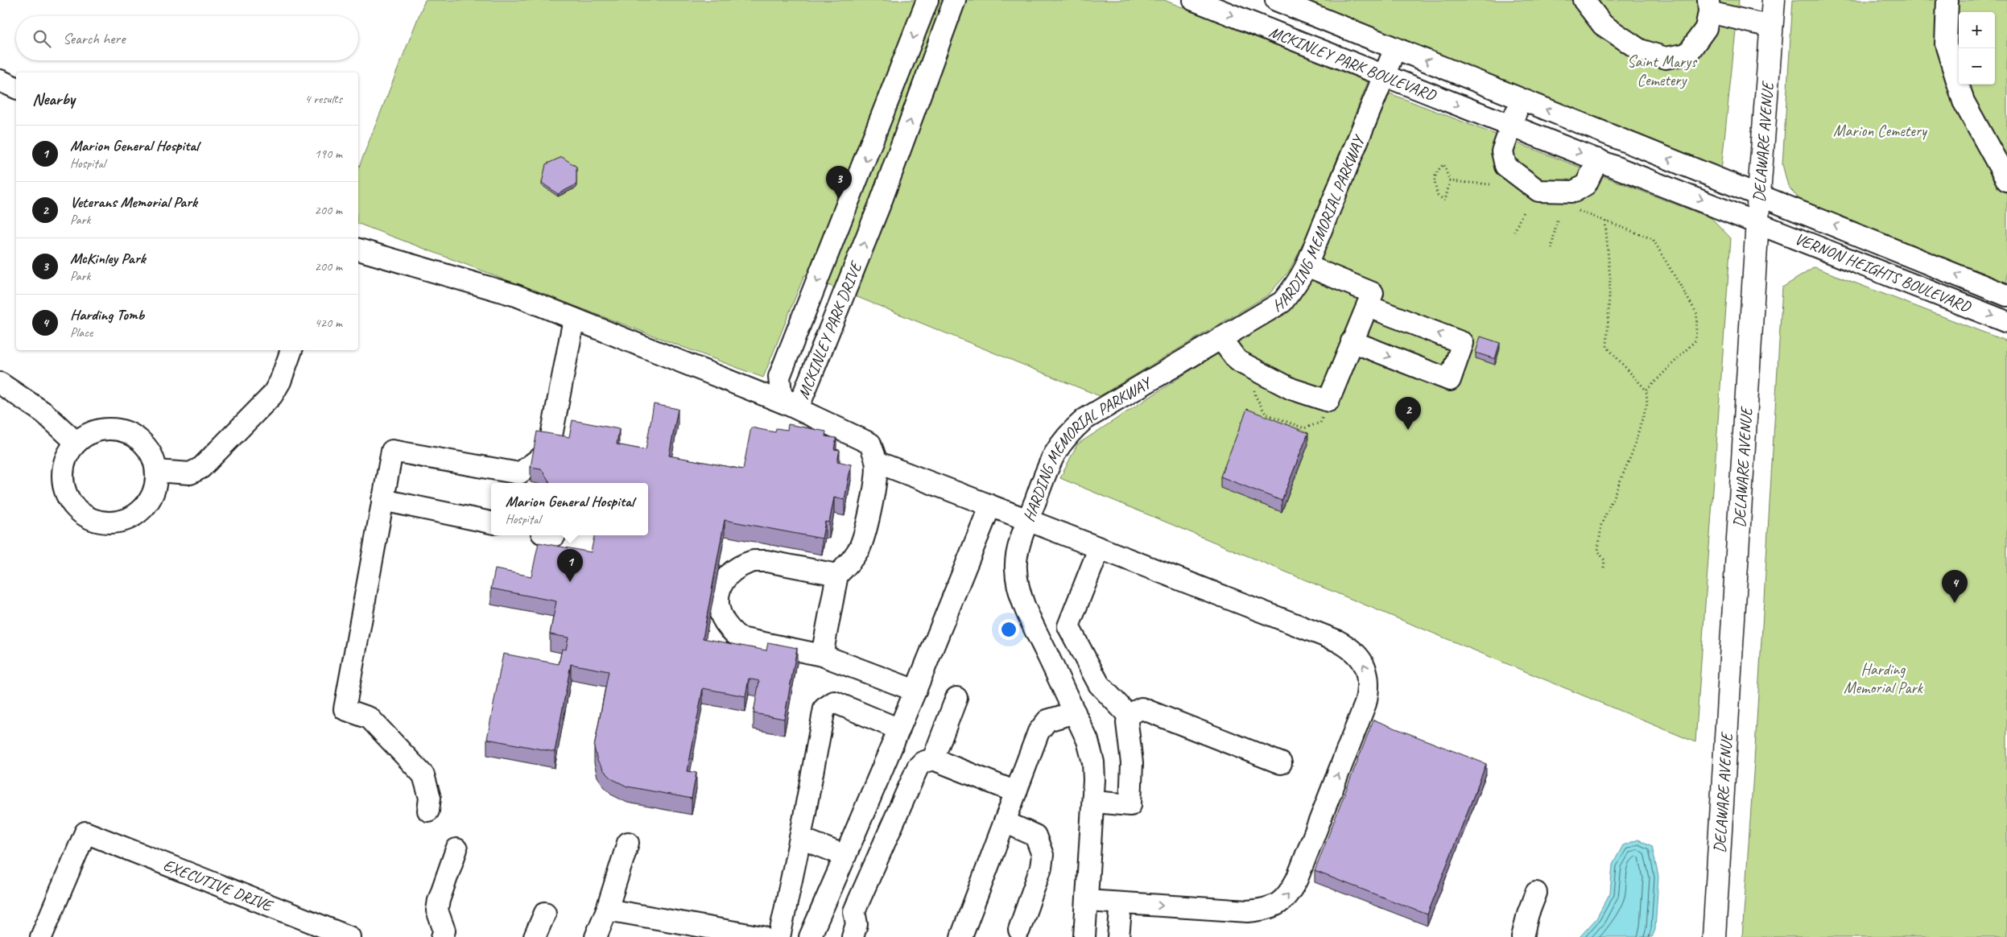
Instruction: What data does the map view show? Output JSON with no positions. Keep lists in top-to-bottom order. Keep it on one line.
{"streets":{"main road":["DELAWARE AVENUE"],"street":["MCKINLEY PARK BOULEVARD","HARDING MEMORIAL PARKWAY","VERNON HEIGHTS BOULEVARD","MCKINLEY PARK DRIVE","EXECUTIVE DRIVE"]},"crossings":[["MCKINLEY PARK BOULEVARD","DELAWARE AVENUE"],["MCKINLEY PARK BOULEVARD","HARDING MEMORIAL PARKWAY"],["MCKINLEY PARK BOULEVARD","VERNON HEIGHTS BOULEVARD"],["DELAWARE AVENUE","VERNON HEIGHTS BOULEVARD"]],"parks":["Saint Marys Cemetery","Marion Cemetery","Harding Memorial Park"],"page":{"map_buttons":["+","−"],"search":"Search here","heading":["Nearby","4 results"],"list":[{"mark":"1","name":"Marion General Hospital","note":"Hospital","value":"190 m"},{"mark":"2","name":"Veterans Memorial Park","note":"Park","value":"200 m"},{"mark":"3","name":"McKinley Park","note":"Park","value":"200 m"},{"mark":"4","name":"Harding Tomb","note":"Place","value":"420 m"}],"pins":["3","2","1","4"],"popup":["Marion General Hospital","Hospital"]}}
